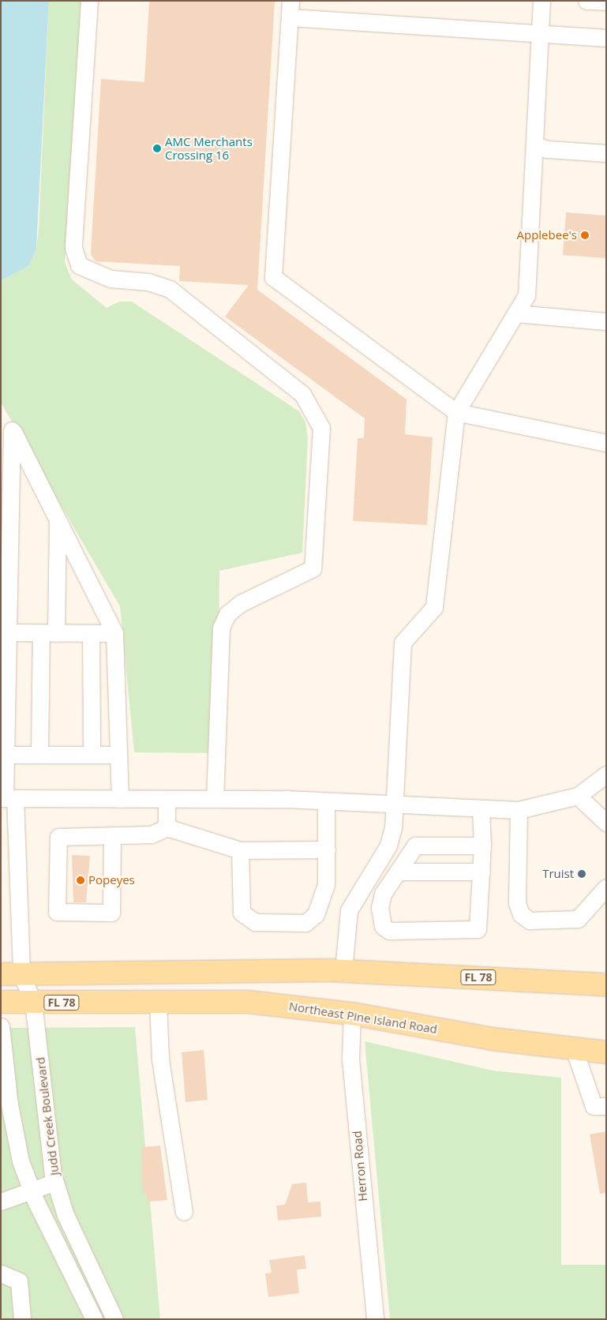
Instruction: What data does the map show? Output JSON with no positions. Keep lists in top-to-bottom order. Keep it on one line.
{"streets":{"main road":["FL 78","Northeast Pine Island Road"],"street":["Judd Creek Boulevard","Herron Road"]},"crossings":[["FL 78","Judd Creek Boulevard"],["Northeast Pine Island Road","Judd Creek Boulevard"],["Northeast Pine Island Road","Herron Road"]],"places":["AMC Merchants Crossing 16","Applebee's","Truist","Popeyes"]}
